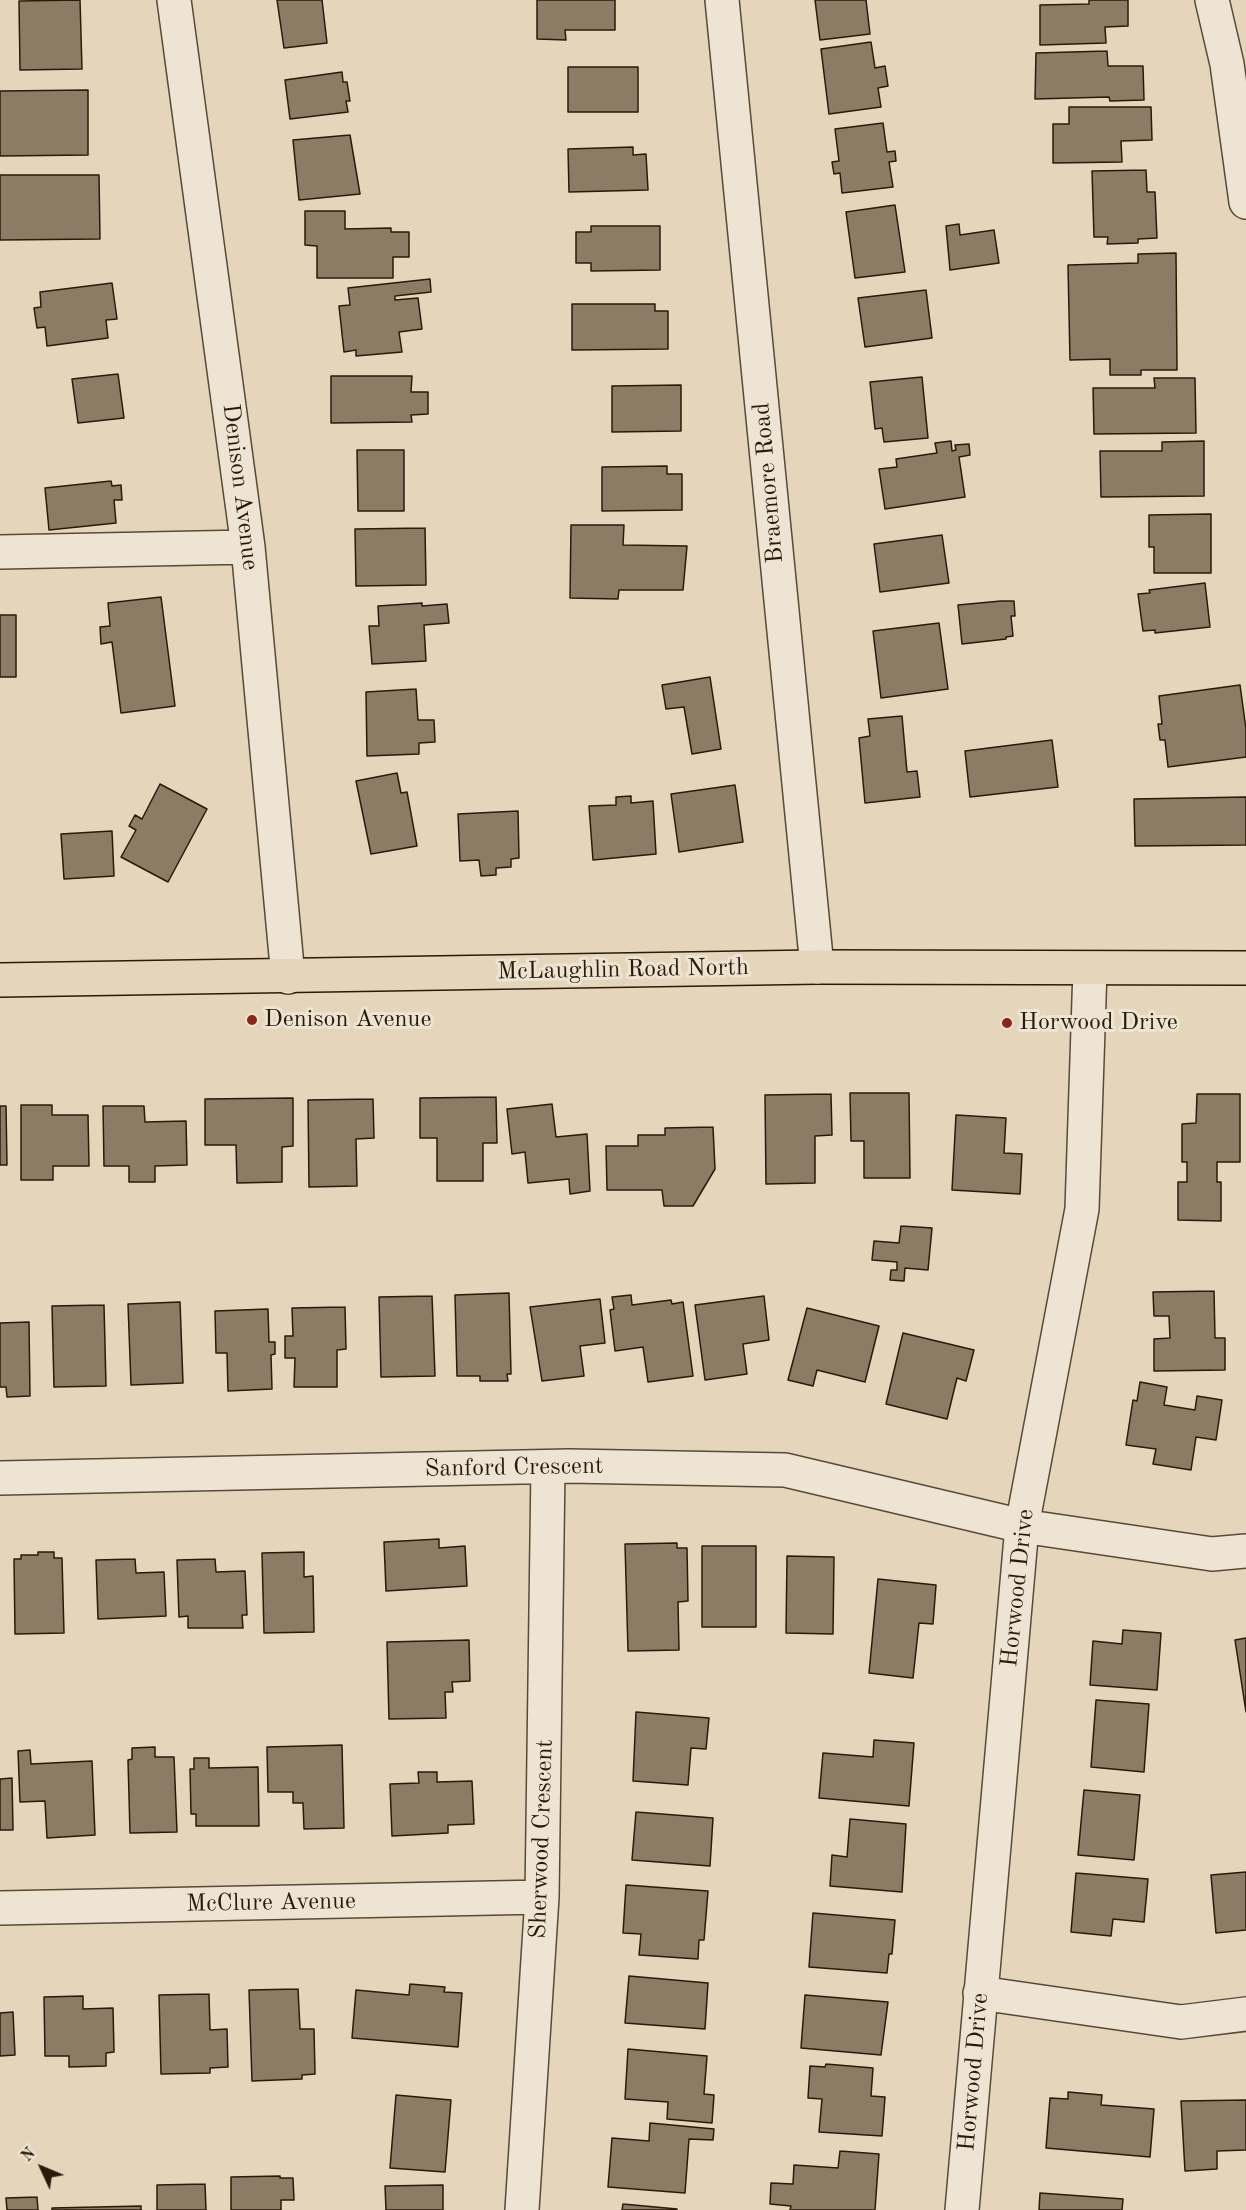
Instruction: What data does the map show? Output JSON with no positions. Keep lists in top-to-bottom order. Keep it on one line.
{"streets":{"main road":["McLaughlin Road North"],"street":["Braemore Road","Denison Avenue","Sanford Crescent","Horwood Drive","Sherwood Crescent","McClure Avenue"]},"crossings":[["Braemore Road","McLaughlin Road North"],["Denison Avenue","McLaughlin Road North"],["McLaughlin Road North","Horwood Drive"],["Sanford Crescent","Horwood Drive"],["Sanford Crescent","Sherwood Crescent"],["Sherwood Crescent","McClure Avenue"]],"places":["Denison Avenue","Horwood Drive"],"north":"top left"}
